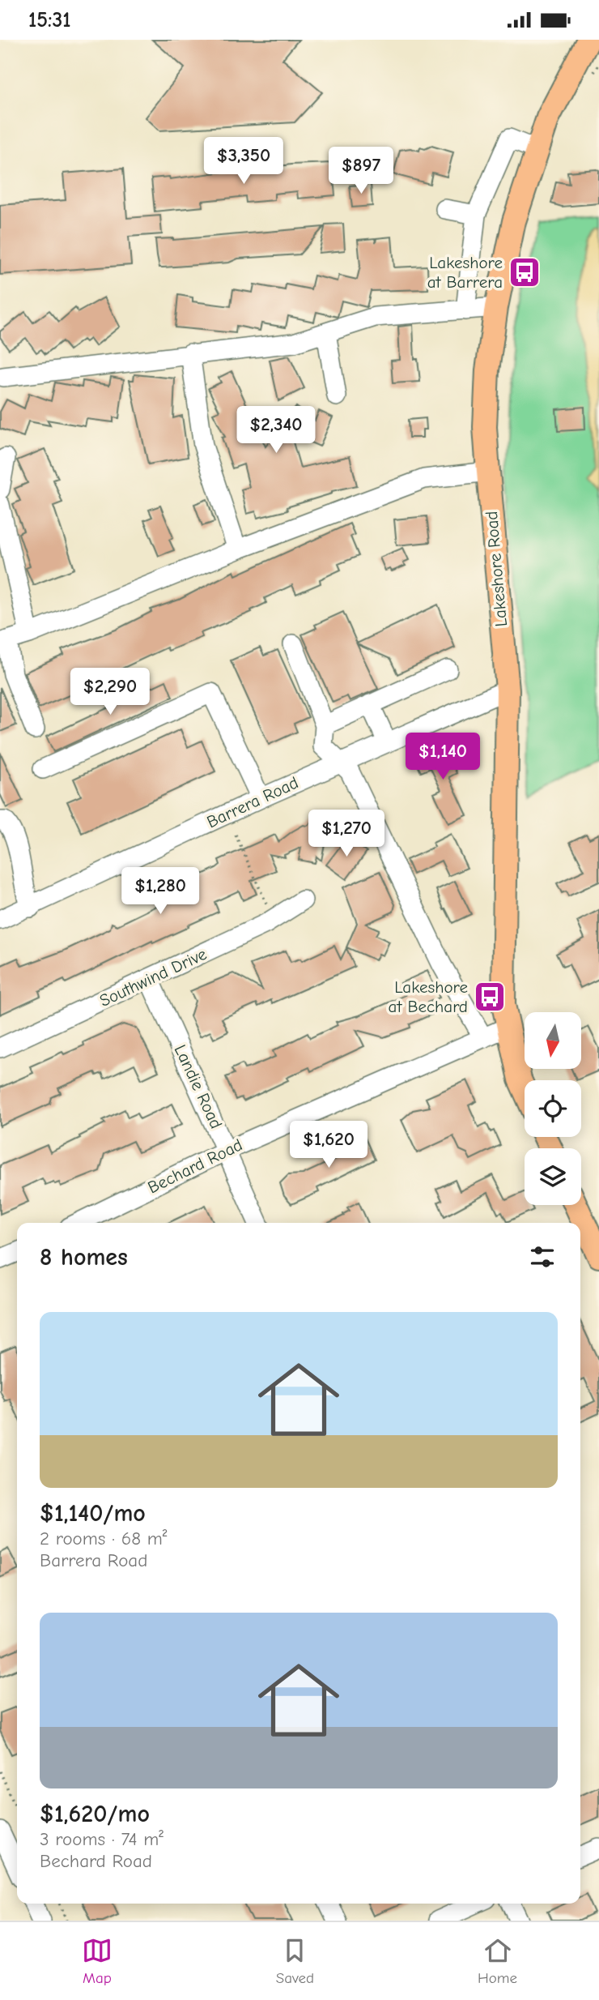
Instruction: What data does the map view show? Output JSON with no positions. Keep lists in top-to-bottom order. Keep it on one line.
{"streets":{"main road":["Lakeshore Road"],"street":["Barrera Road","Southwind Drive","Landie Road","Bechard Road"]},"crossings":[["Lakeshore Road","Barrera Road"],["Lakeshore Road","Bechard Road"],["Southwind Drive","Landie Road"],["Landie Road","Bechard Road"]],"places":{"bus stop":["Lakeshore at Barrera","Lakeshore at Bechard"]},"north":"bottom","page":{"status":"15:31","price":["$3,350","$897","$2,340","$2,290","$1,140","$1,270","$1,280","$1,620"],"heading":"8 homes","list":[{"name":"$1,140/mo","note":"2 rooms · 68 m² · Barrera Road"},{"name":"$1,620/mo","note":"3 rooms · 74 m² · Bechard Road"}],"tabs":["Map","Saved","Home"]}}
